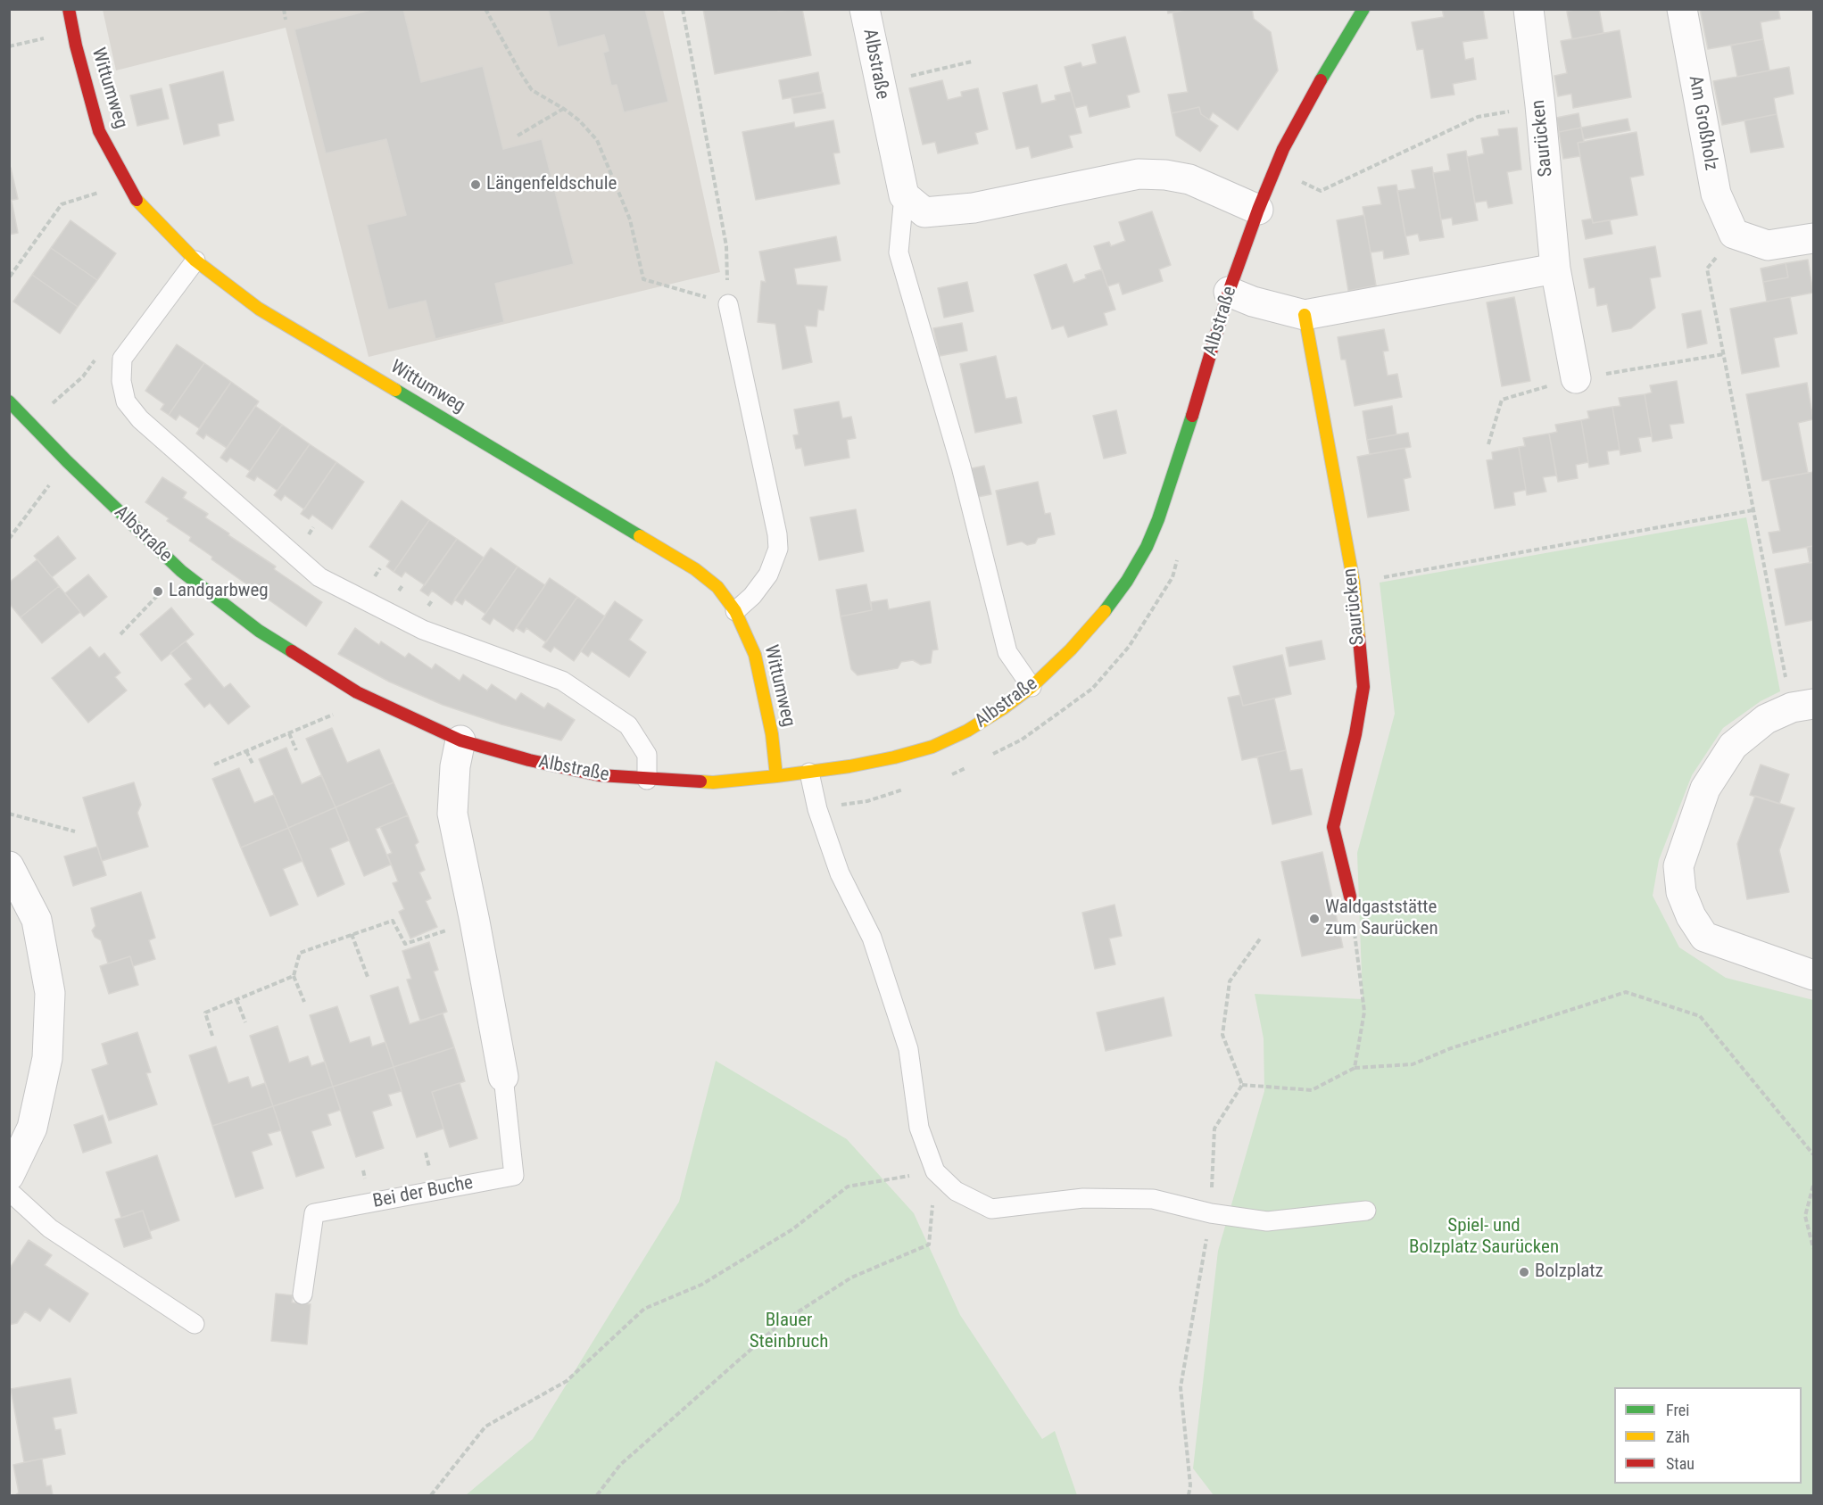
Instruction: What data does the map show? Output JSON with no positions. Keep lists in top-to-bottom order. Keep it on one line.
{"streets":{"street":["Albstraße","Wittumweg","Am Großholz","Saurücken"],"lane":["Bei der Buche"]},"crossings":[["Albstraße","Wittumweg"]],"parks":["Spiel- und Bolzplatz Saurücken","Blauer Steinbruch"],"places":["Längenfeldschule","Landgarbweg","Waldgaststätte zum Saurücken","Bolzplatz"],"legend":["Frei","Zäh","Stau"]}
